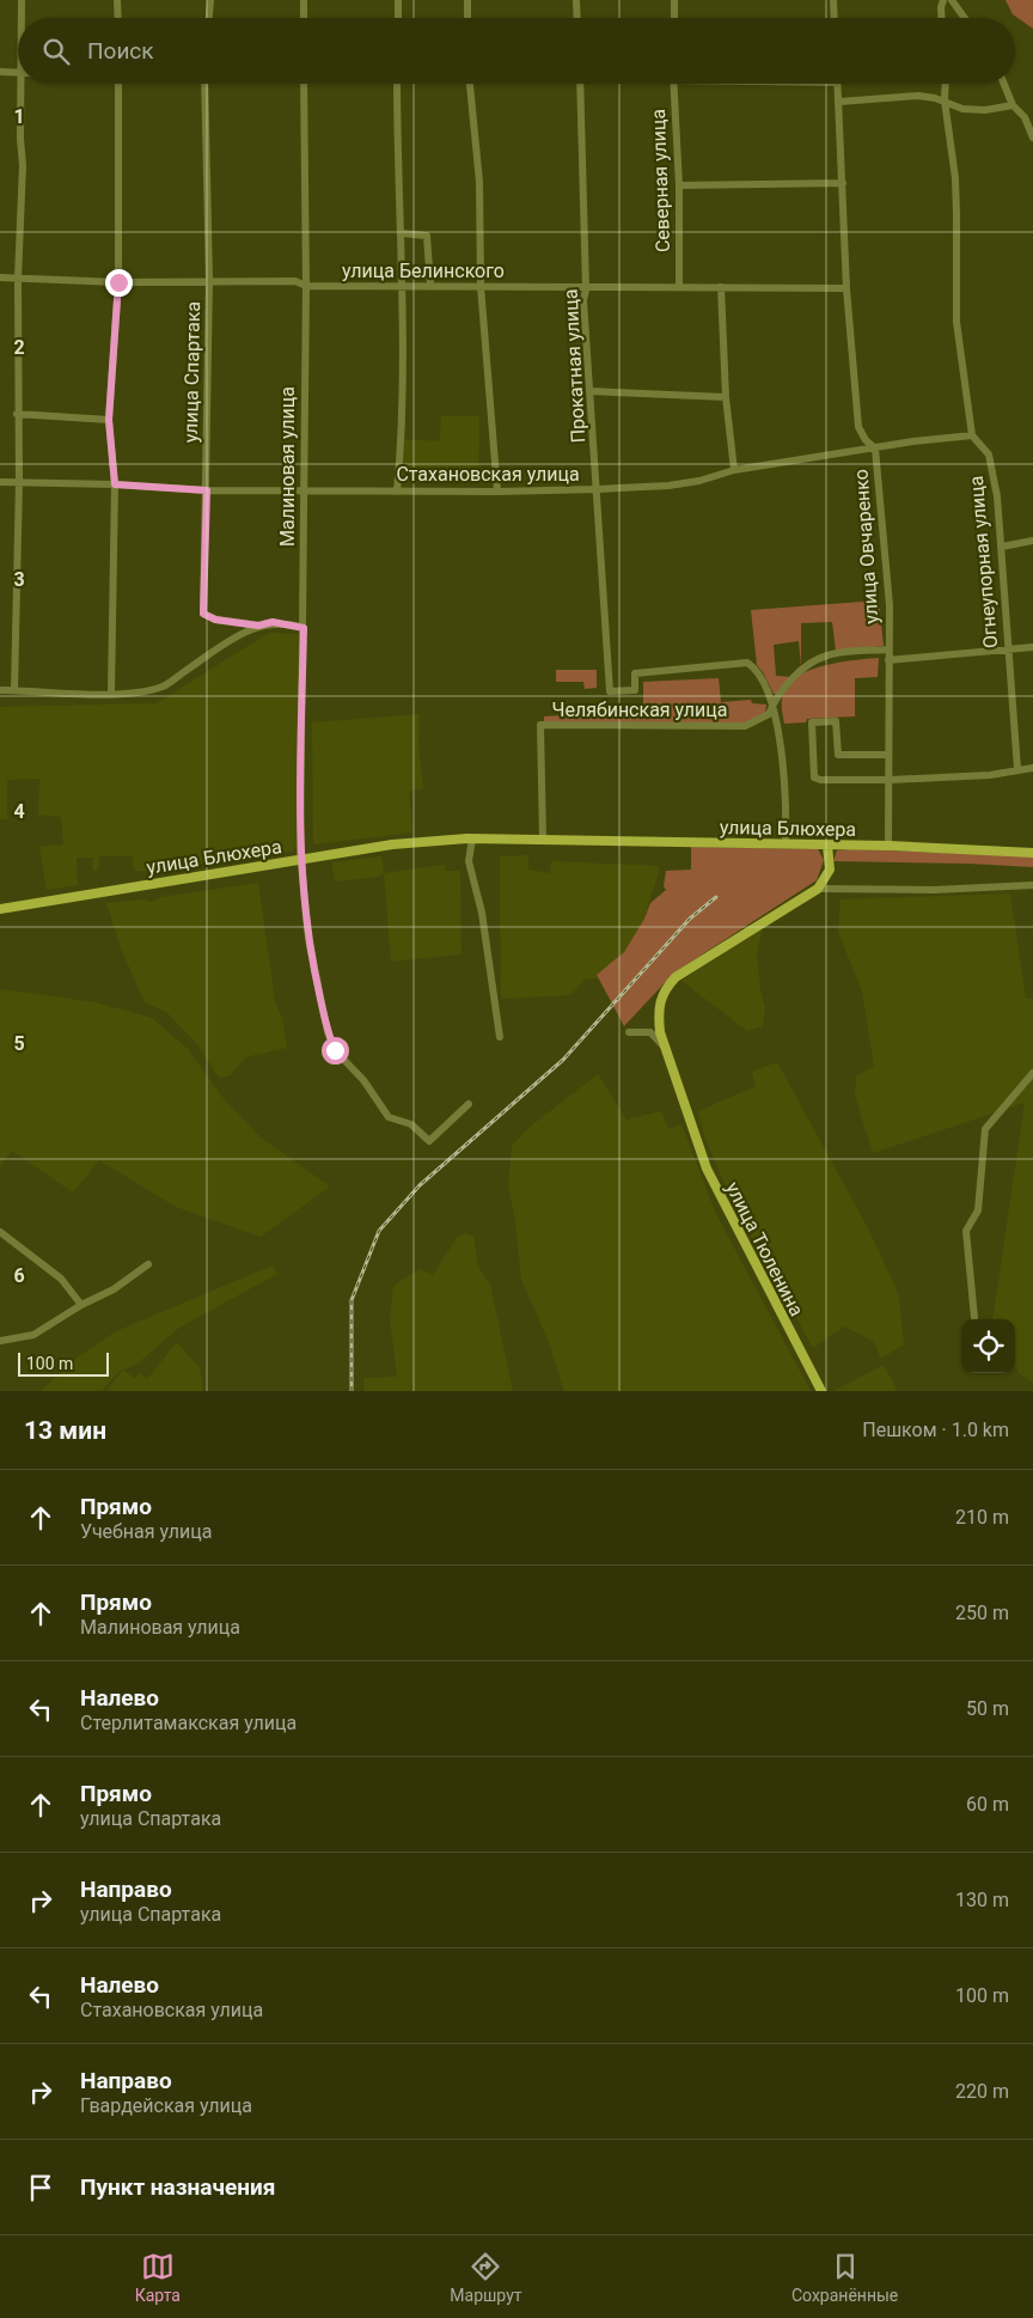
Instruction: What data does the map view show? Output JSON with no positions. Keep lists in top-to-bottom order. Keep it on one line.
{"streets":{"main road":["улица Блюхера","улица Тюленина"],"street":["Северная улица","улица Белинского","Прокатная улица","улица Спартака","Малиновая улица","Стахановская улица","улица Овчаренко","Огнеупорная улица","Челябинская улица"]},"crossings":[["Северная улица","улица Белинского"],["улица Белинского","Прокатная улица"],["улица Белинского","улица Спартака"],["улица Белинского","Малиновая улица"],["улица Белинского","улица Овчаренко"],["Прокатная улица","Стахановская улица"],["Прокатная улица","Челябинская улица"],["улица Спартака","Стахановская улица"],["Малиновая улица","Стахановская улица"],["Малиновая улица","улица Блюхера"],["Стахановская улица","улица Овчаренко"],["Стахановская улица","Огнеупорная улица"],["улица Овчаренко","Челябинская улица"],["улица Овчаренко","улица Блюхера"],["Челябинская улица","улица Блюхера"]],"scale_bar":"100 m","page":{"search":"Поиск","scale":"100 m","heading":["13 мин","Пешком · 1.0 km"],"list":[["Прямо","Учебная улица","210 m"],["Прямо","Малиновая улица","250 m"],["Налево","Стерлитамакская улица","50 m"],["Прямо","улица Спартака","60 m"],["Направо","улица Спартака","130 m"],["Налево","Стахановская улица","100 m"],["Направо","Гвардейская улица","220 m"],"Пункт назначения"],"nav":["Карта","Маршрут","Сохранённые"]},"grid":{"rows":["1","2","3","4","5","6"]}}
